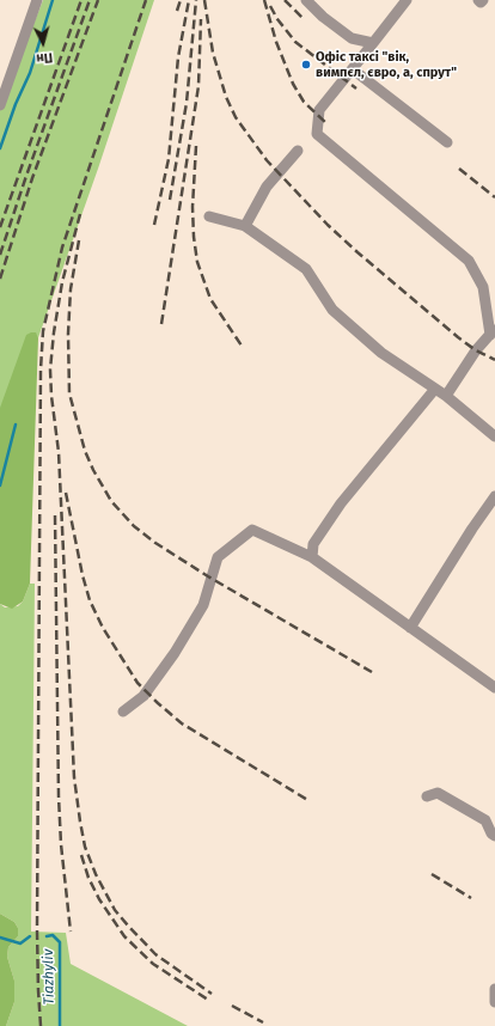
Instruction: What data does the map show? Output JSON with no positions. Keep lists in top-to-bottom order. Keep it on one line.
{"water":["Tiazhyliv"],"places":["Офіс таксі \"вік, вимпєл, євро, а, спрут\""],"north":"bottom"}
